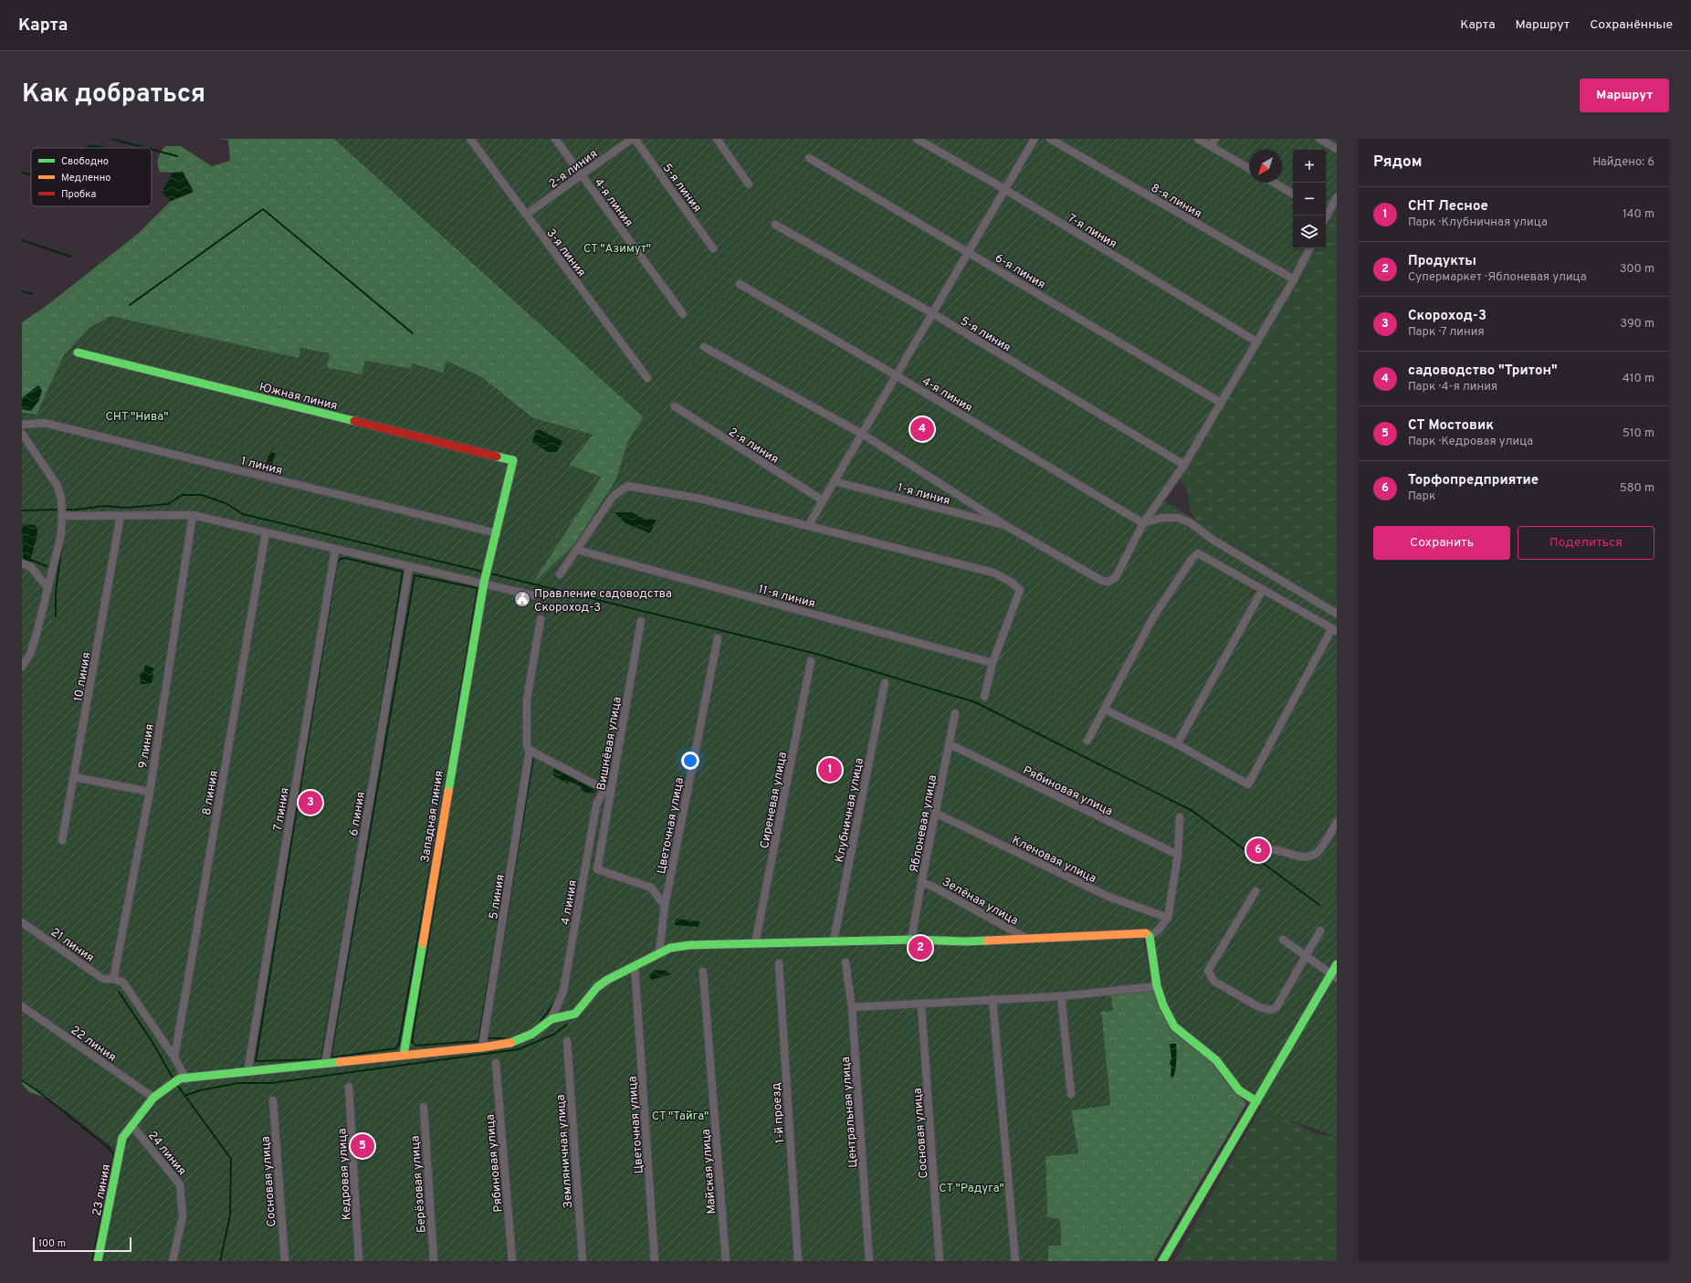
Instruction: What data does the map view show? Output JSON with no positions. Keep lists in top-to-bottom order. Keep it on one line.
{"streets":{"street":["2-я линия","5-я линия","8-я линия","4-я линия","7-я линия","3-я линия","6-я линия","Южная линия","1 линия","1-я линия","11-я линия","10 линия","Вишнёвая улица","9 линия","Рябиновая улица","8 линия","Сиреневая улица","7 линия","Клубничная улица","6 линия","Западная линия","Яблоневая улица","Цветочная улица","Кленовая улица","5 линия","Зелёная улица","4 линия","21 линия","22 линия","Центральная улица","1-й проезд","Сосновая улица","Земляничная улица","24 линия","Майская улица","Кедровая улица","Берёзовая улица","23 линия"]},"crossings":[["2-я линия","4-я линия"],["2-я линия","3-я линия"],["Южная линия","Западная линия"],["1 линия","Западная линия"],["Вишнёвая улица","Цветочная улица"],["9 линия","21 линия"],["Рябиновая улица","Яблоневая улица"],["8 линия","21 линия"],["7 линия","23 линия"],["6 линия","23 линия"],["Западная линия","23 линия"],["Яблоневая улица","Кленовая улица"],["Яблоневая улица","Зелёная улица"],["5 линия","23 линия"],["4 линия","23 линия"],["21 линия","23 линия"],["22 линия","23 линия"],["24 линия","23 линия"]],"parks":["СТ \"Азимут\"","СНТ \"Нива\"","СТ \"Тайга\"","СТ \"Радуга\""],"places":{"public building":["Правление садоводства Скороход-3"]},"legend":["Свободно","Медленно","Пробка"],"scale_bar":"100 m","north":"bottom left","page":{"header":"Карта","nav":["Карта","Маршрут","Сохранённые"],"title":"Как добраться","buttons":["Маршрут",["Сохранить","Поделиться"]],"heading":["Рядом","Найдено: 6"],"map_buttons":["+","−"],"list":[{"mark":"1","name":"СНТ Лесное","note":"Парк · Клубничная улица","value":"140 m"},{"mark":"2","name":"Продукты","note":"Супермаркет · Яблоневая улица","value":"300 m"},{"mark":"3","name":"Скороход-3","note":"Парк · 7 линия","value":"390 m"},{"mark":"4","name":"садоводство \"Тритон\"","note":"Парк · 4-я линия","value":"410 m"},{"mark":"5","name":"СТ Мостовик","note":"Парк · Кедровая улица","value":"510 m"},{"mark":"6","name":"Торфопредприятие","note":"Парк","value":"580 m"}],"pins":["4","1","3","6","2","5"],"scale":"100 m"}}
